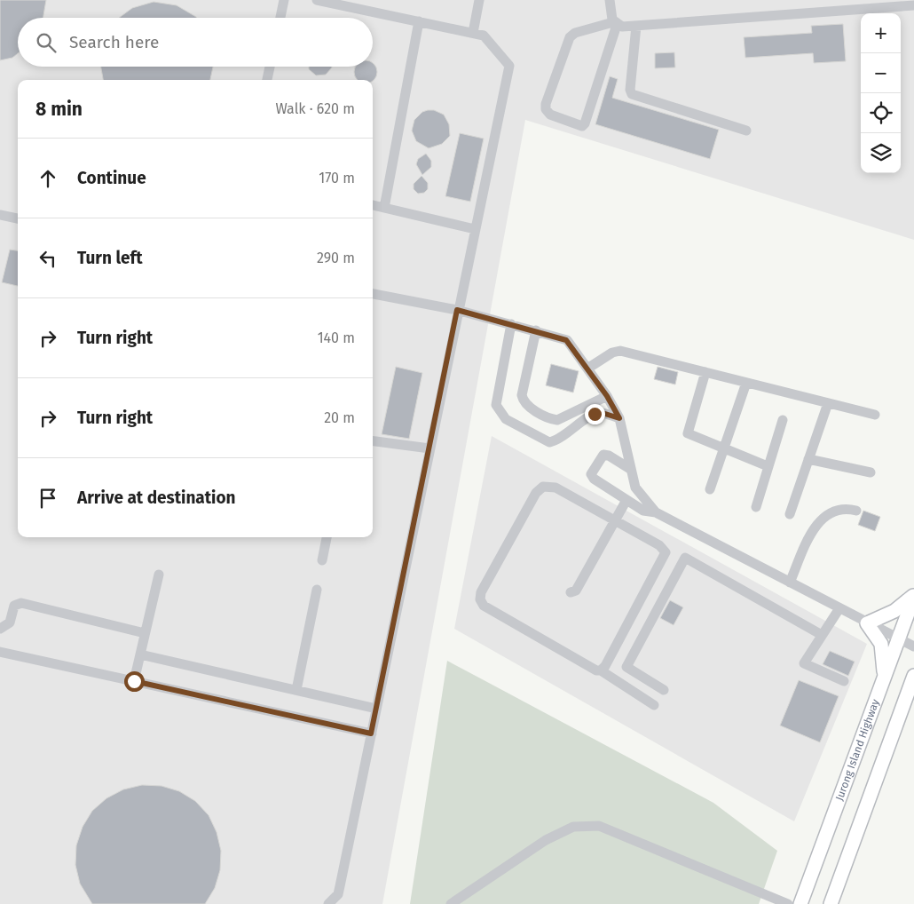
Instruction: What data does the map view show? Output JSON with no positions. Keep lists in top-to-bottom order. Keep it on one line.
{"streets":{"main road":["Jurong Island Highway"]},"page":{"map_buttons":["+","−"],"search":"Search here","heading":["8 min","Walk · 620 m"],"list":[["Continue","170 m"],["Turn left","290 m"],["Turn right","140 m"],["Turn right","20 m"],"Arrive at destination"]}}
